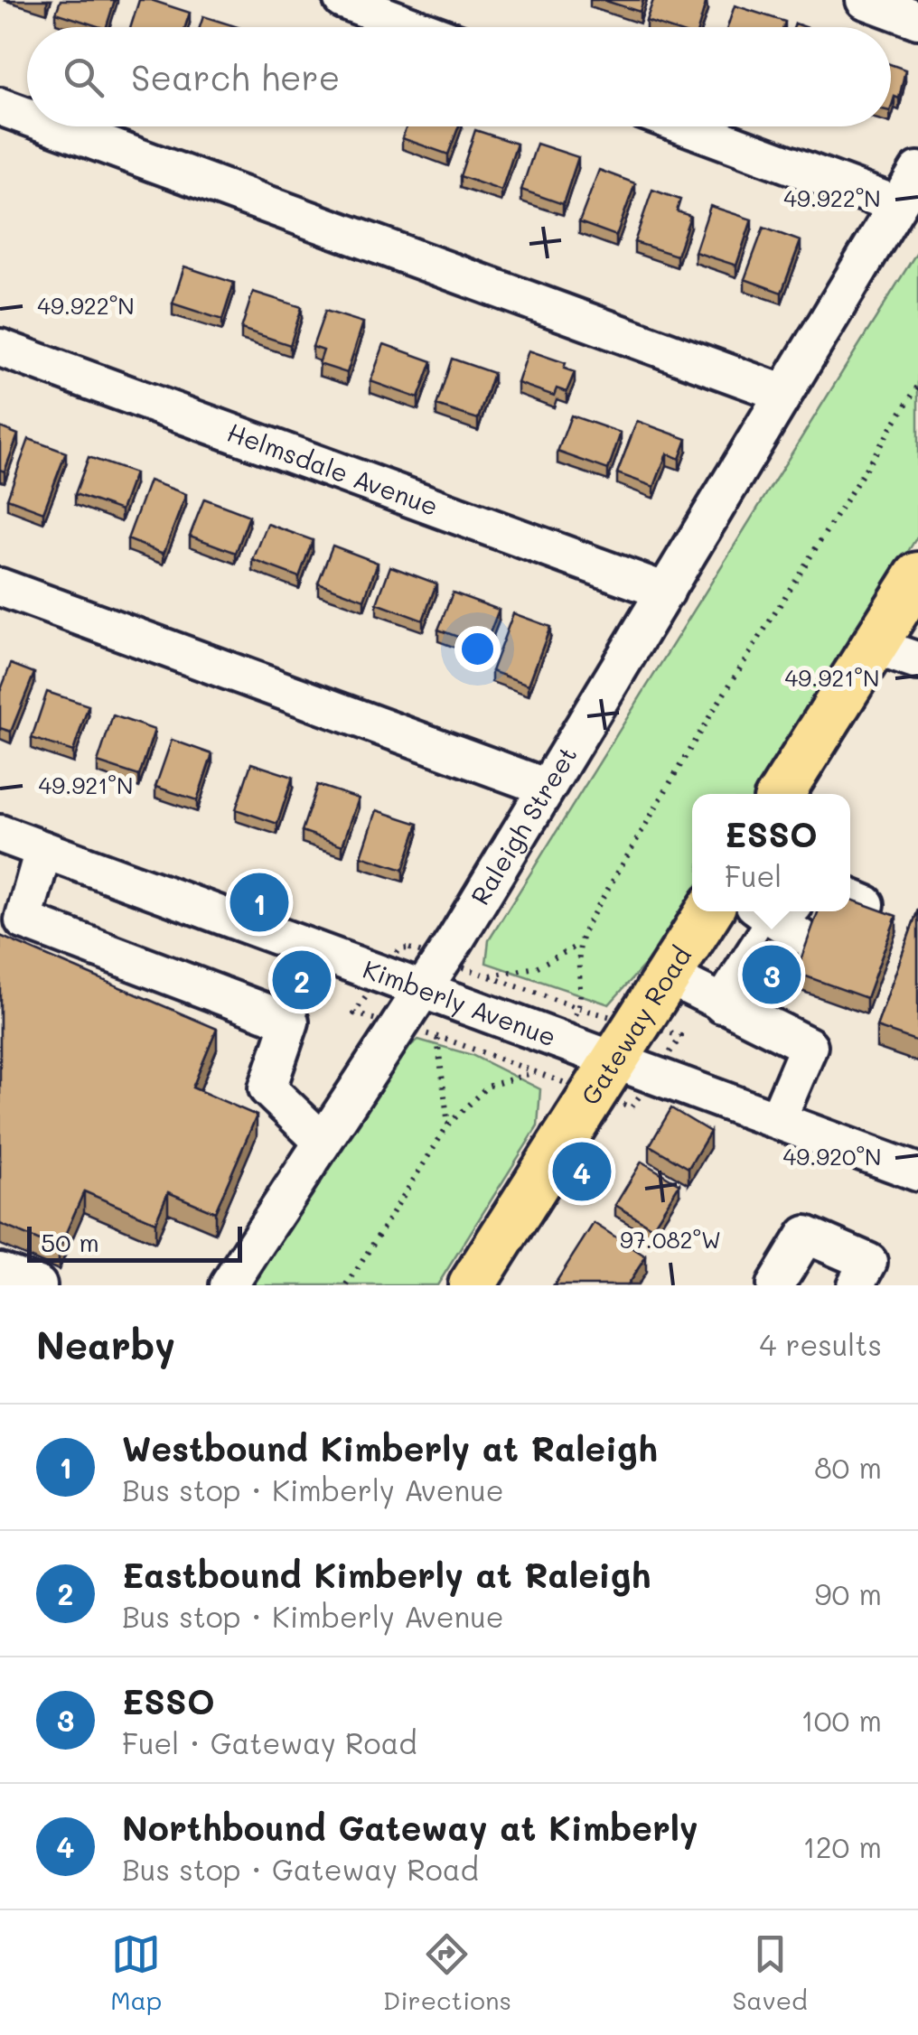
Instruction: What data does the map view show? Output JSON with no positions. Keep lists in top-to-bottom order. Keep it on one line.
{"streets":{"main road":["Gateway Road"],"street":["Helmsdale Avenue","Raleigh Street","Kimberly Avenue"]},"crossings":[["Helmsdale Avenue","Raleigh Street"],["Raleigh Street","Kimberly Avenue"],["Kimberly Avenue","Gateway Road"]],"scale_bar":"50 m","page":{"search":"Search here","popup":["ESSO","Fuel"],"pins":["1","3","2","4"],"scale":"50 m","heading":["Nearby","4 results"],"list":[{"mark":"1","name":"Westbound Kimberly at Raleigh","note":"Bus stop · Kimberly Avenue","value":"80 m"},{"mark":"2","name":"Eastbound Kimberly at Raleigh","note":"Bus stop · Kimberly Avenue","value":"90 m"},{"mark":"3","name":"ESSO","note":"Fuel · Gateway Road","value":"100 m"},{"mark":"4","name":"Northbound Gateway at Kimberly","note":"Bus stop · Gateway Road","value":"120 m"}],"nav":["Map","Directions","Saved"]},"coordinates":["49.922°N","49.921°N","49.920°N","97.082°W"]}
